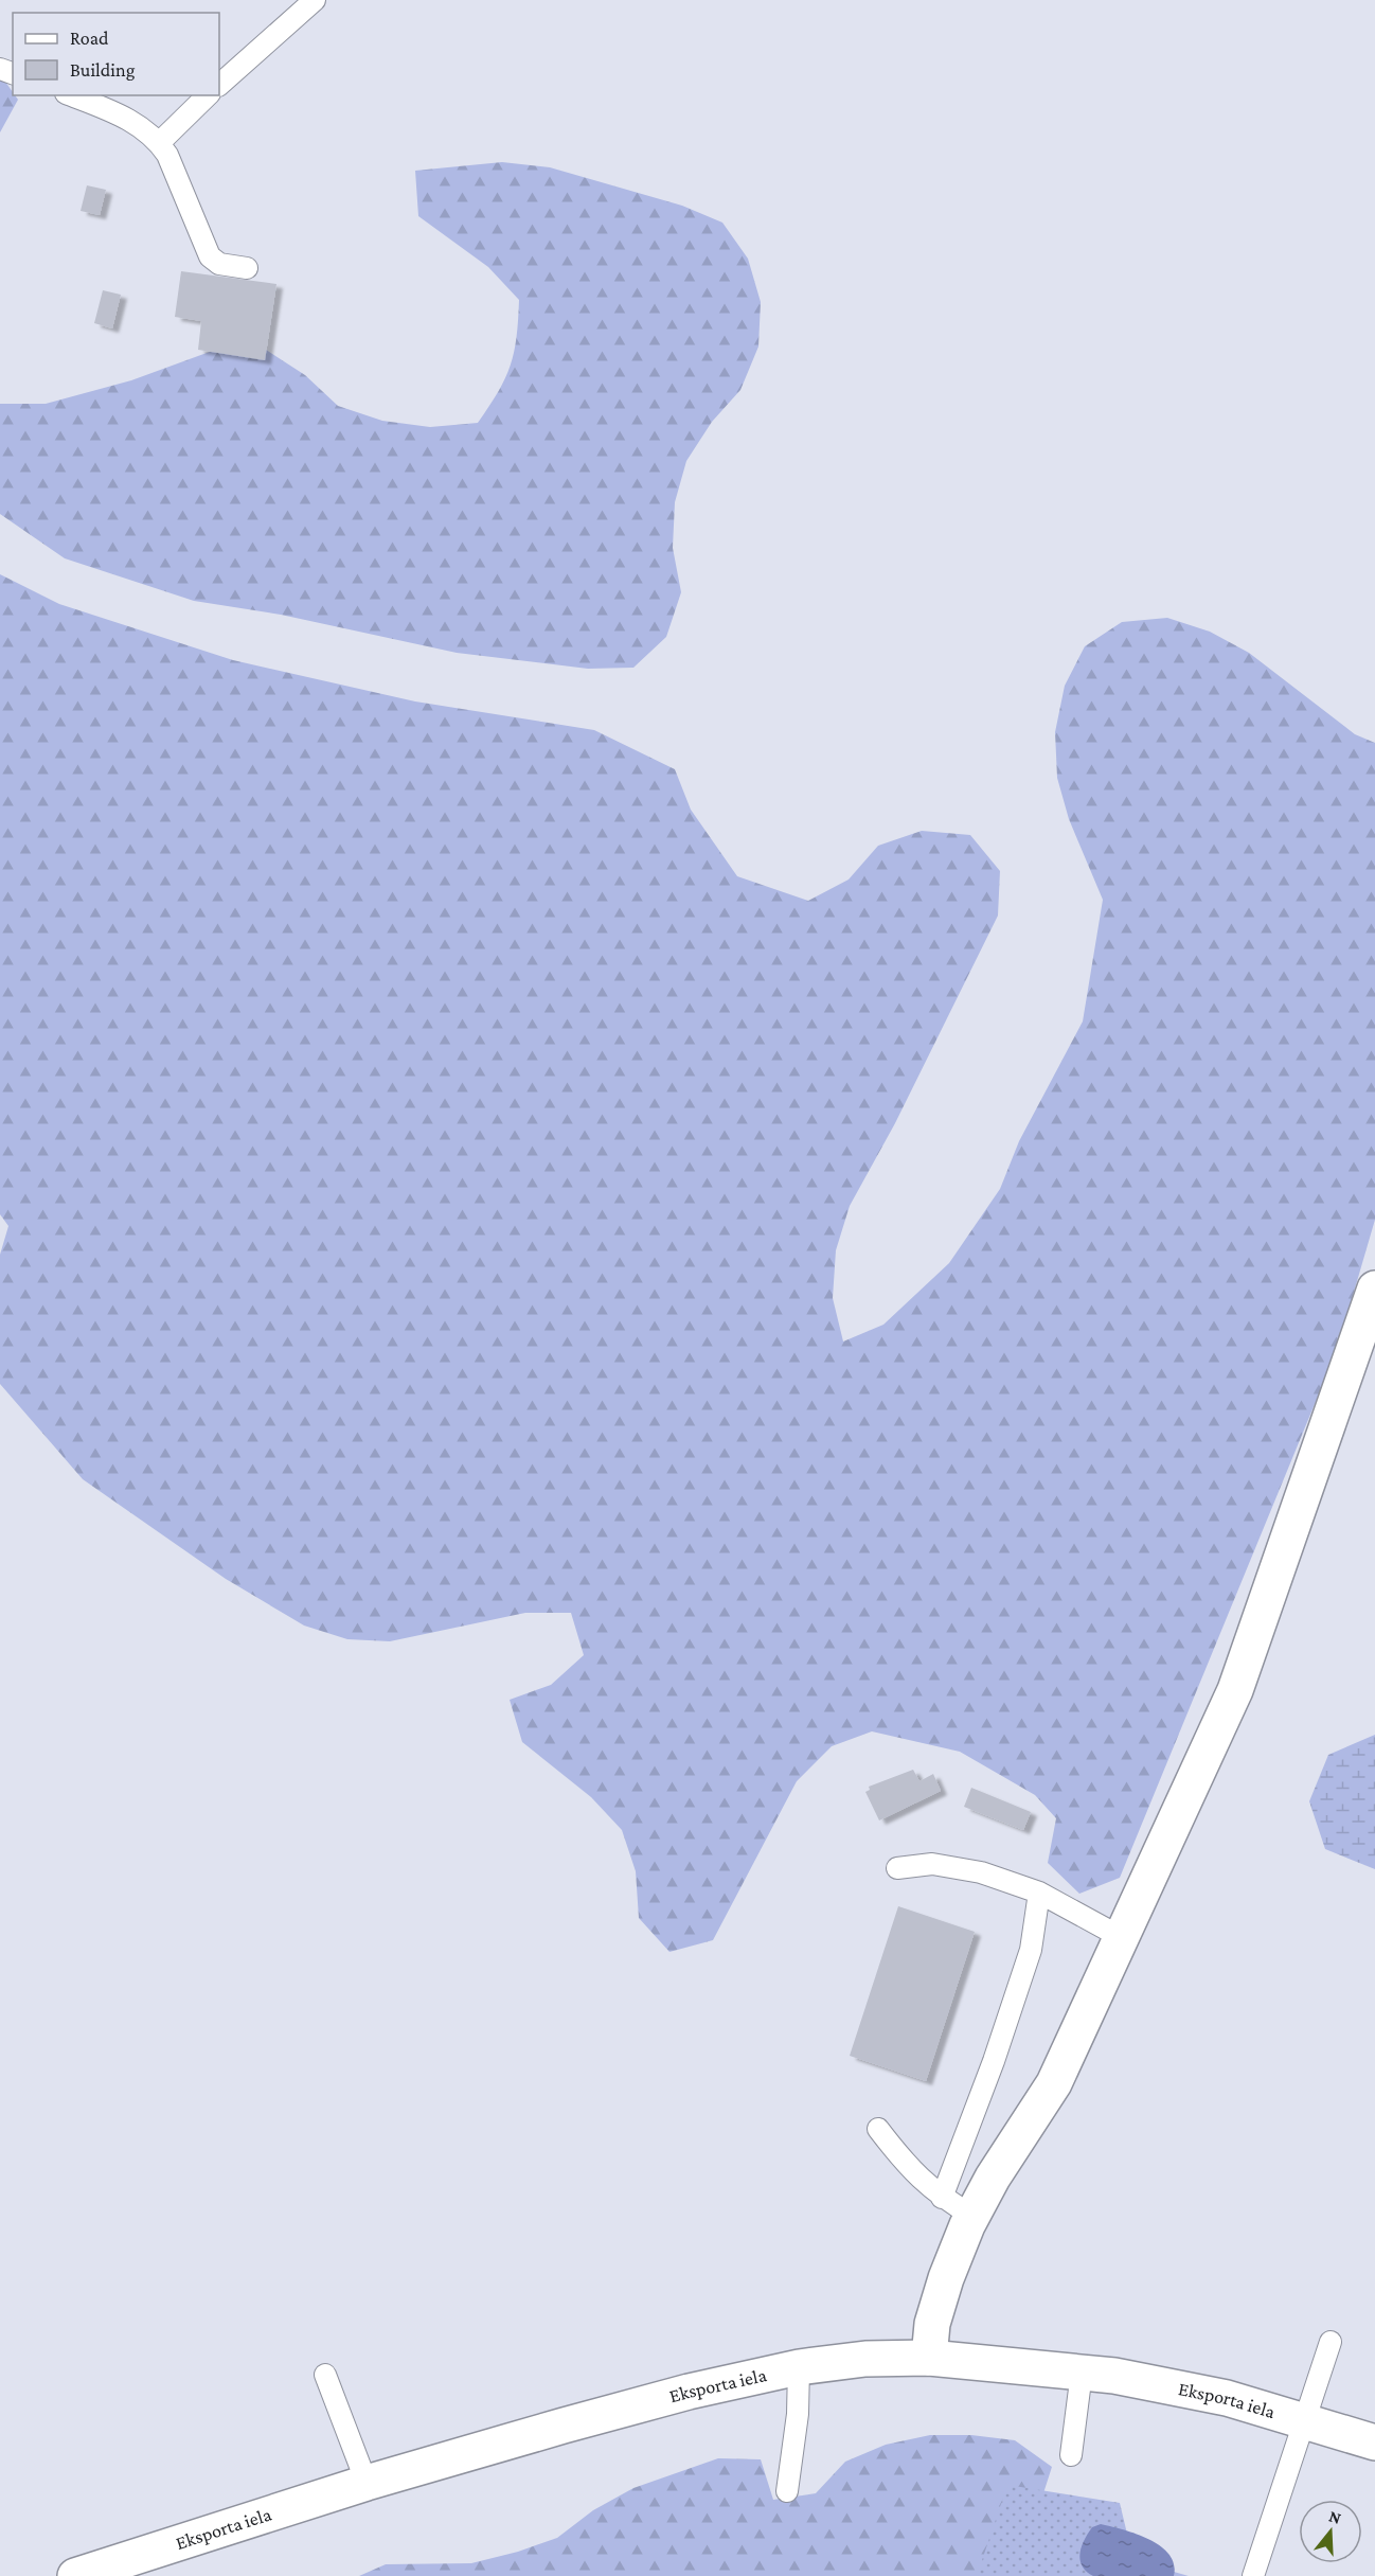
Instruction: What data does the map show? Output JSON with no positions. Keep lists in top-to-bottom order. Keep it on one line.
{"streets":{"street":["Eksporta iela"]},"legend":["Road","Building"],"north":"top"}
